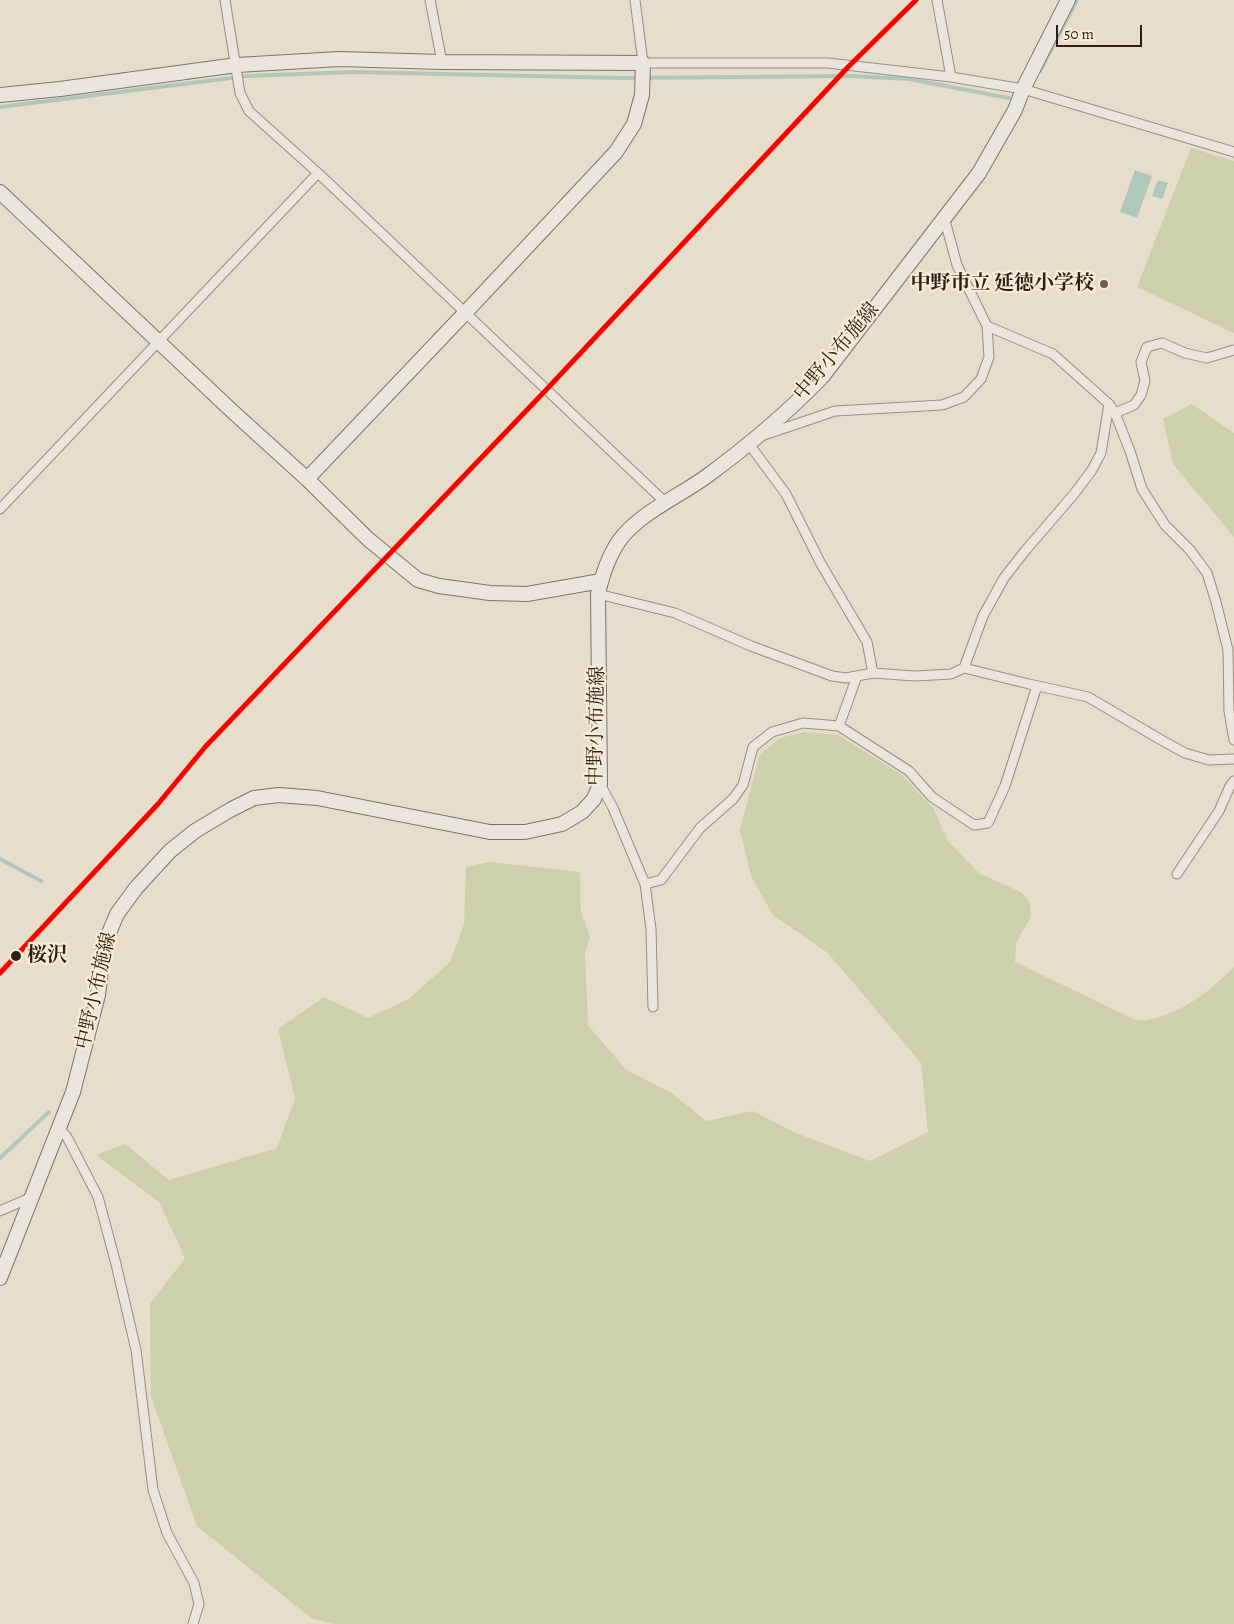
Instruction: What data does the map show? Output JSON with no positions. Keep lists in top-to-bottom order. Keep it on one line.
{"streets":{"street":["中野小布施線"]},"places":["中野市立 延徳小学校","桜沢"],"scale_bar":"50 m"}
